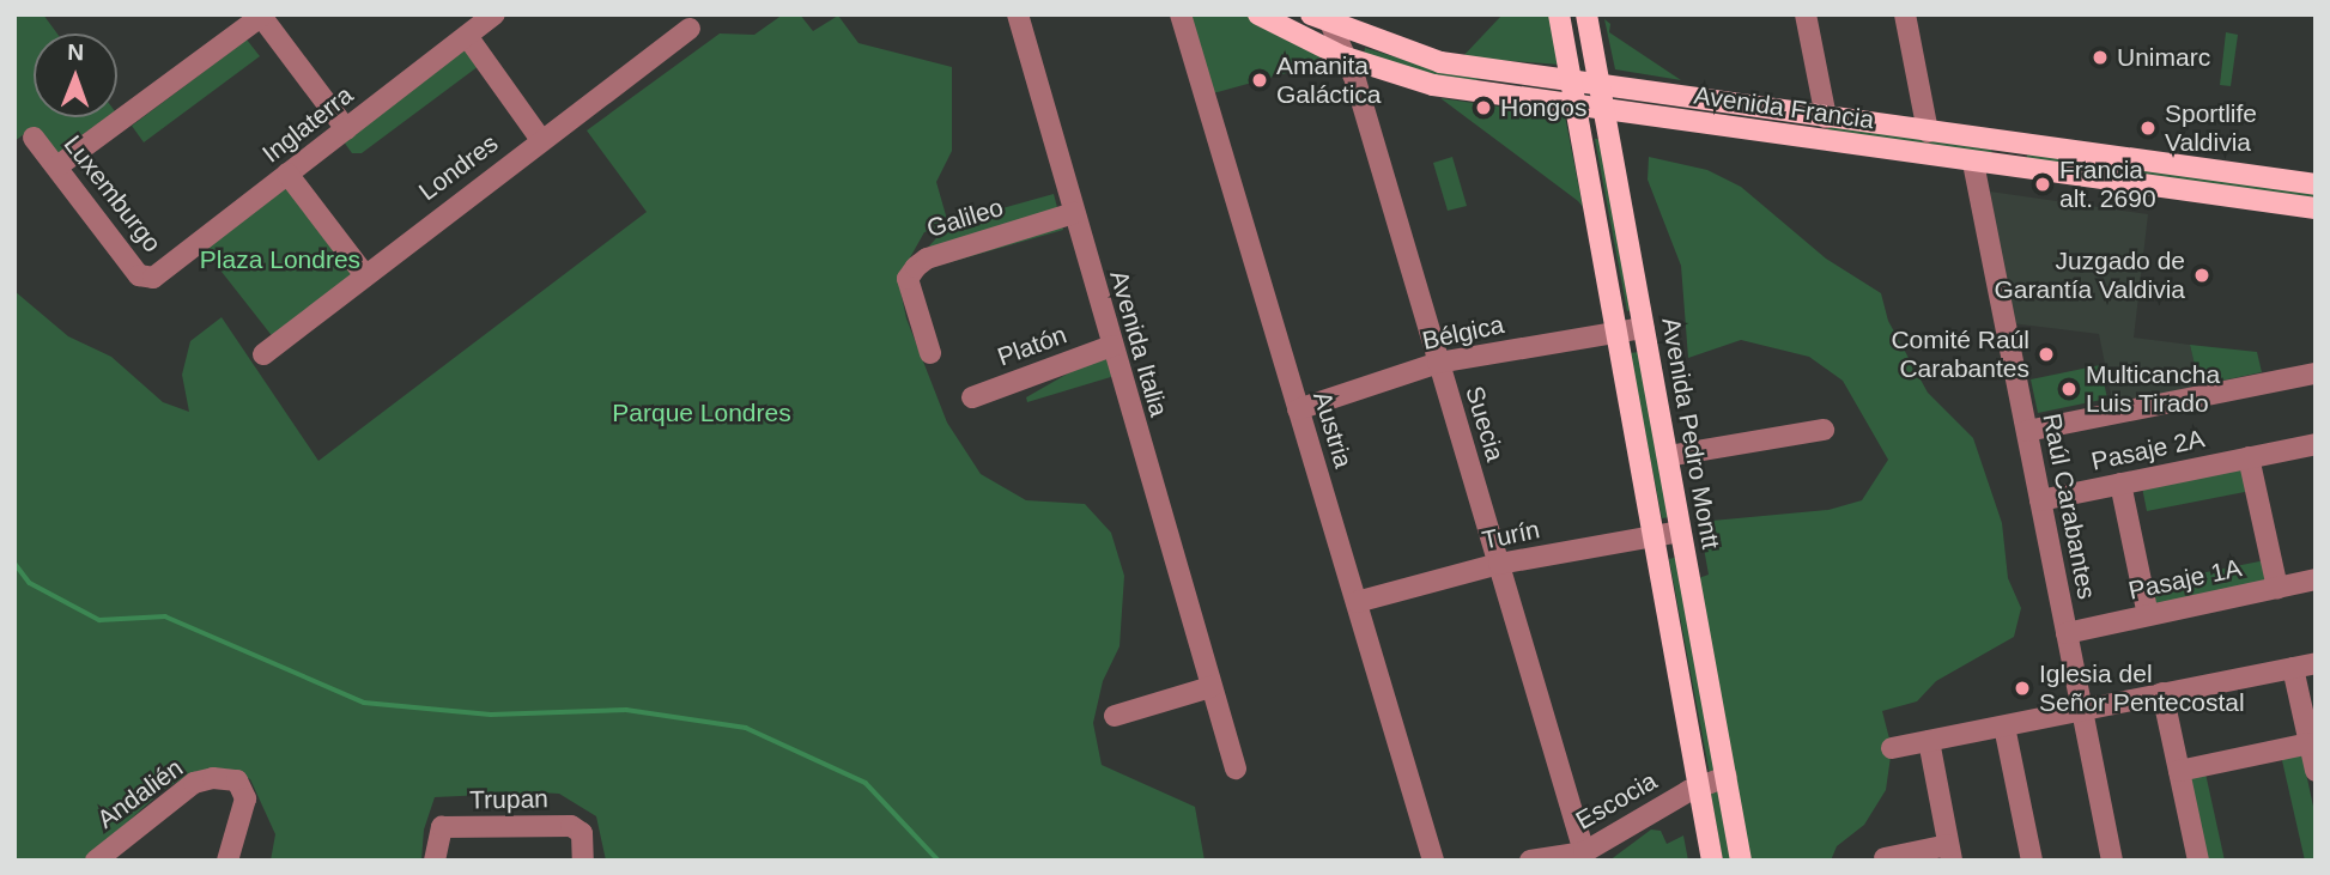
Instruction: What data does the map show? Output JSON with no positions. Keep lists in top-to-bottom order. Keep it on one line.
{"streets":{"main road":["Avenida Francia","Avenida Pedro Montt"],"street":["Inglaterra","Londres","Luxemburgo","Galileo","Bélgica","Avenida Italia","Platón","Suecia","Austria","Pasaje 2A","Raúl Carabantes","Turín","Pasaje 1A","Andalién","Trupan","Escocia"]},"crossings":[["Avenida Francia","Suecia"],["Avenida Francia","Avenida Pedro Montt"],["Avenida Francia","Raúl Carabantes"],["Inglaterra","Luxemburgo"],["Galileo","Avenida Italia"],["Bélgica","Suecia"],["Bélgica","Austria"],["Bélgica","Avenida Pedro Montt"],["Avenida Italia","Platón"],["Suecia","Turín"],["Suecia","Escocia"],["Austria","Turín"],["Avenida Pedro Montt","Turín"],["Avenida Pedro Montt","Escocia"],["Pasaje 2A","Raúl Carabantes"],["Raúl Carabantes","Pasaje 1A"]],"parks":["Plaza Londres","Parque Londres"],"places":["Unimarc","Amanita Galáctica","Hongos","Sportlife Valdivia","Francia alt. 2690","Juzgado de Garantía Valdivia","Comité Raúl Carabantes","Multicancha Luis Tirado","Iglesia del Señor Pentecostal"],"north":"top"}
